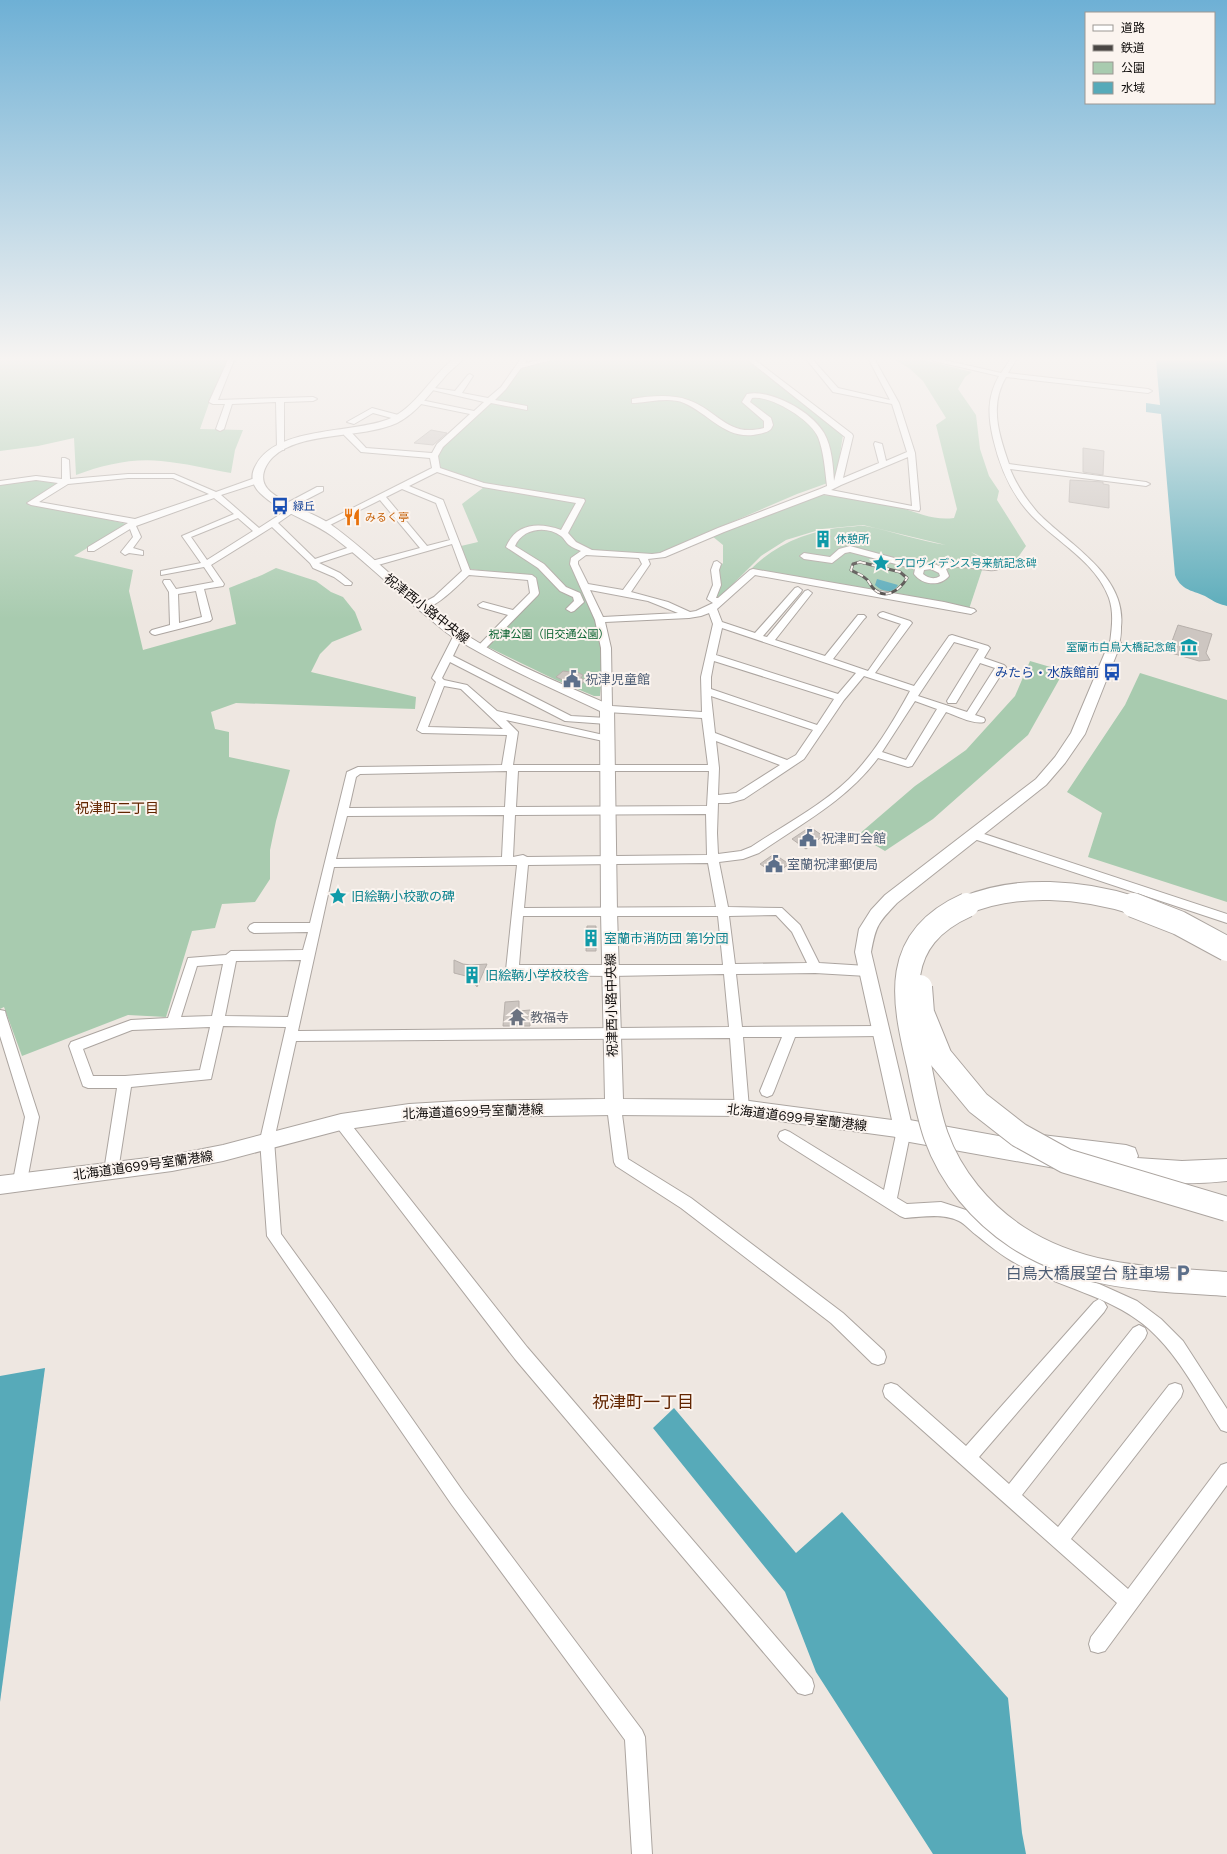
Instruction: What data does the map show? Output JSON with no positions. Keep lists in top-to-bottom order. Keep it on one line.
{"streets":{"main road":["祝津西小路中央線","北海道道699号室蘭港線"]},"crossings":[["祝津西小路中央線","北海道道699号室蘭港線"]],"districts":["祝津町二丁目","祝津町一丁目"],"parks":["祝津公園（旧交通公園）"],"places":{"bus stop":["緑丘","みたら・水族館前"],"restaurant":["みるく亭"],"building":["休憩所","室蘭市消防団 第1分団","旧絵鞆小学校校舎"],"place":["プロヴィデンス号来航記念碑","旧絵鞆小校歌の碑"],"museum":["室蘭市白鳥大橋記念館"],"public building":["祝津児童館","祝津町会館","室蘭祝津郵便局"],"temple":["教福寺"],"parking":["白鳥大橋展望台 駐車場"]},"legend":["道路","鉄道","公園","水域"]}
